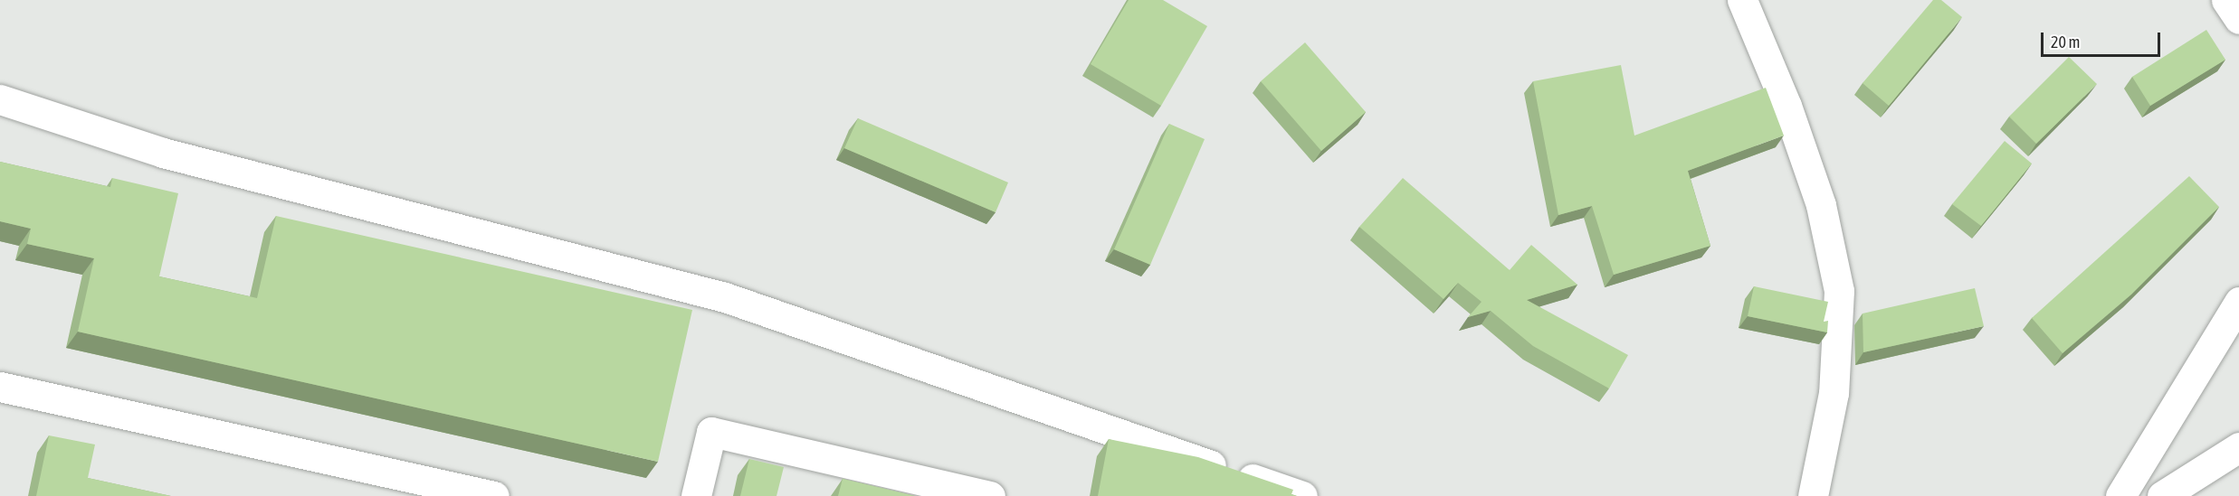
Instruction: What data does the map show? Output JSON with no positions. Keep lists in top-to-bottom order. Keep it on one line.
{"scale_bar":"20 m"}
